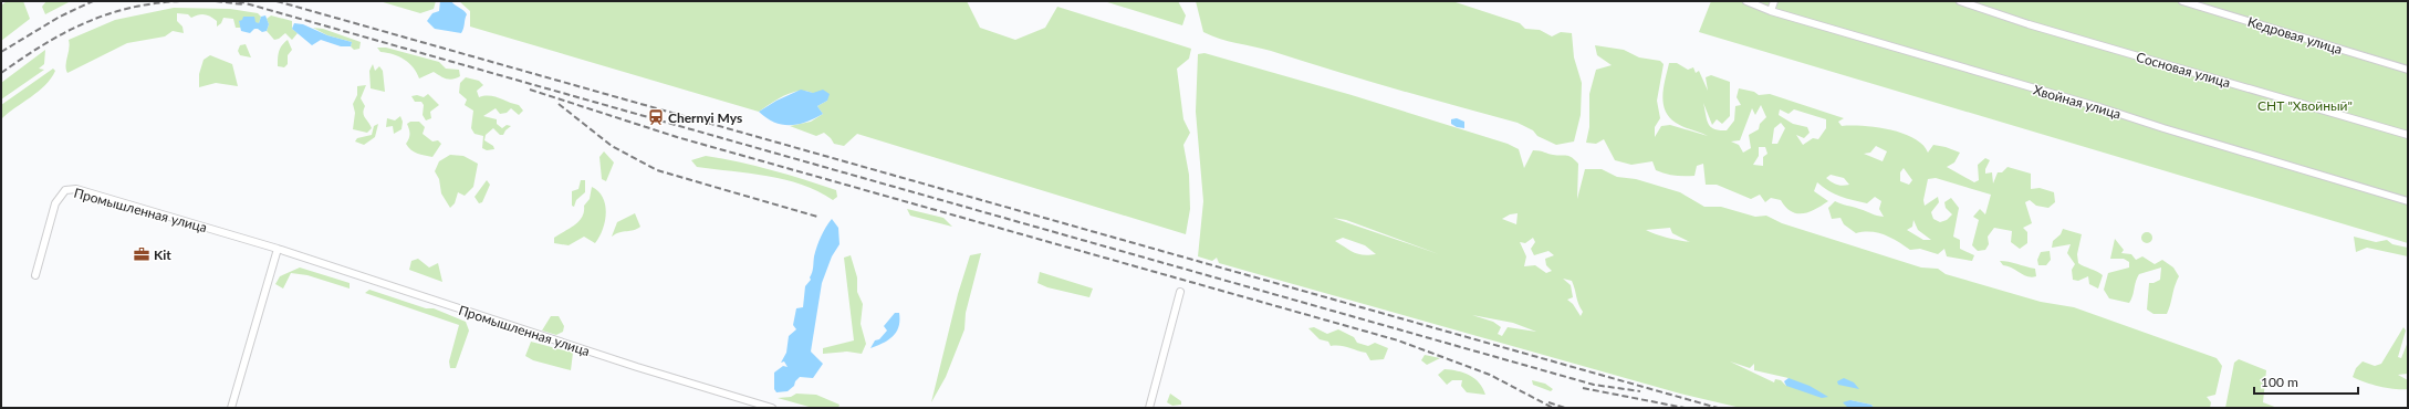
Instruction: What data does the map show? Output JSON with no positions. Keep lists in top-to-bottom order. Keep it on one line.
{"streets":{"street":["Кедровая улица","Сосновая улица","Хвойная улица","Промышленная улица"]},"parks":["СНТ \"Хвойный\""],"places":{"station":["Chernyi Mys"],"office":["Kit"]},"scale_bar":"100 m"}
